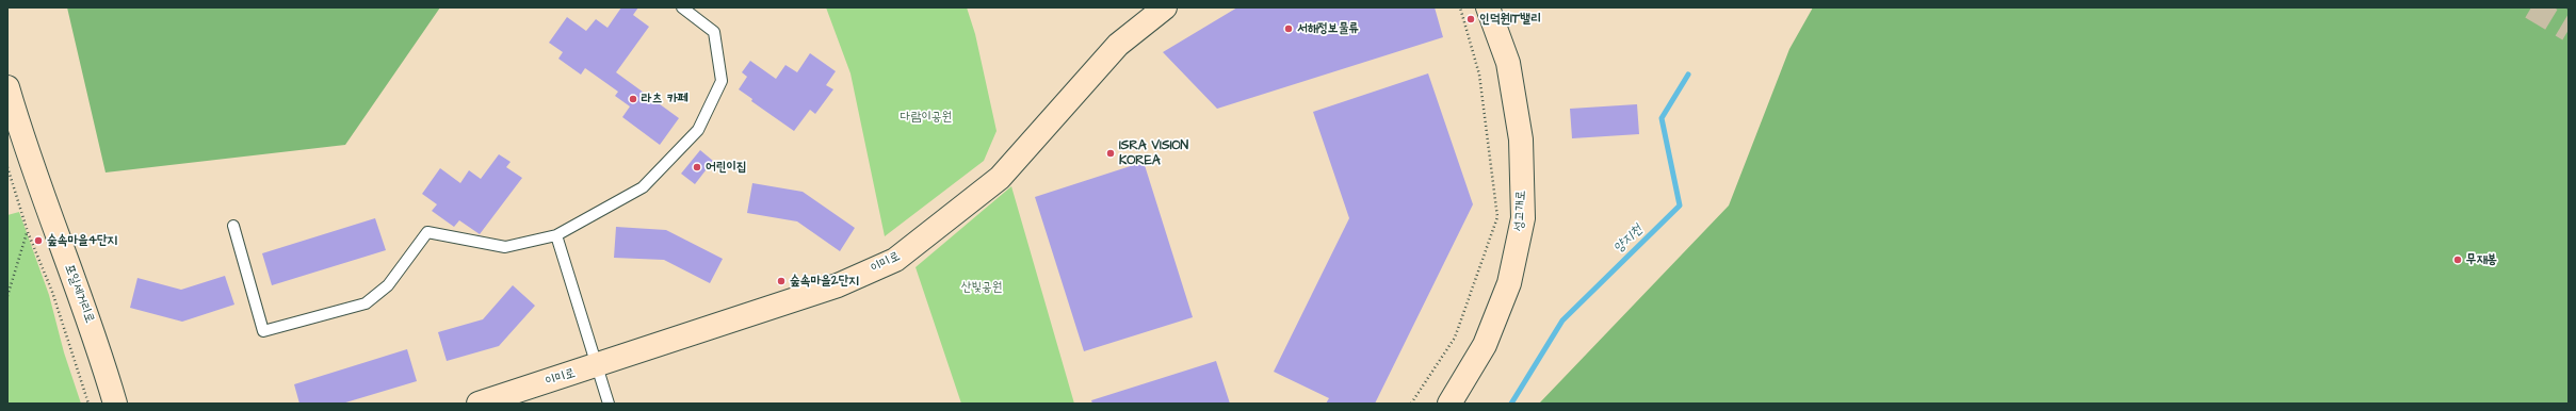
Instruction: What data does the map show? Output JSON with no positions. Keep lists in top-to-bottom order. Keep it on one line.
{"streets":{"street":["성고개로","이미로","포일세거리로"]},"water":["양지천"],"parks":["다람이공원","산빛공원"],"places":["인덕원IT밸리","서해정보물류","라츠 카페","ISRA VISION KOREA","어린이집","숲속마을4단지","무재봉","숲속마을2단지"]}
